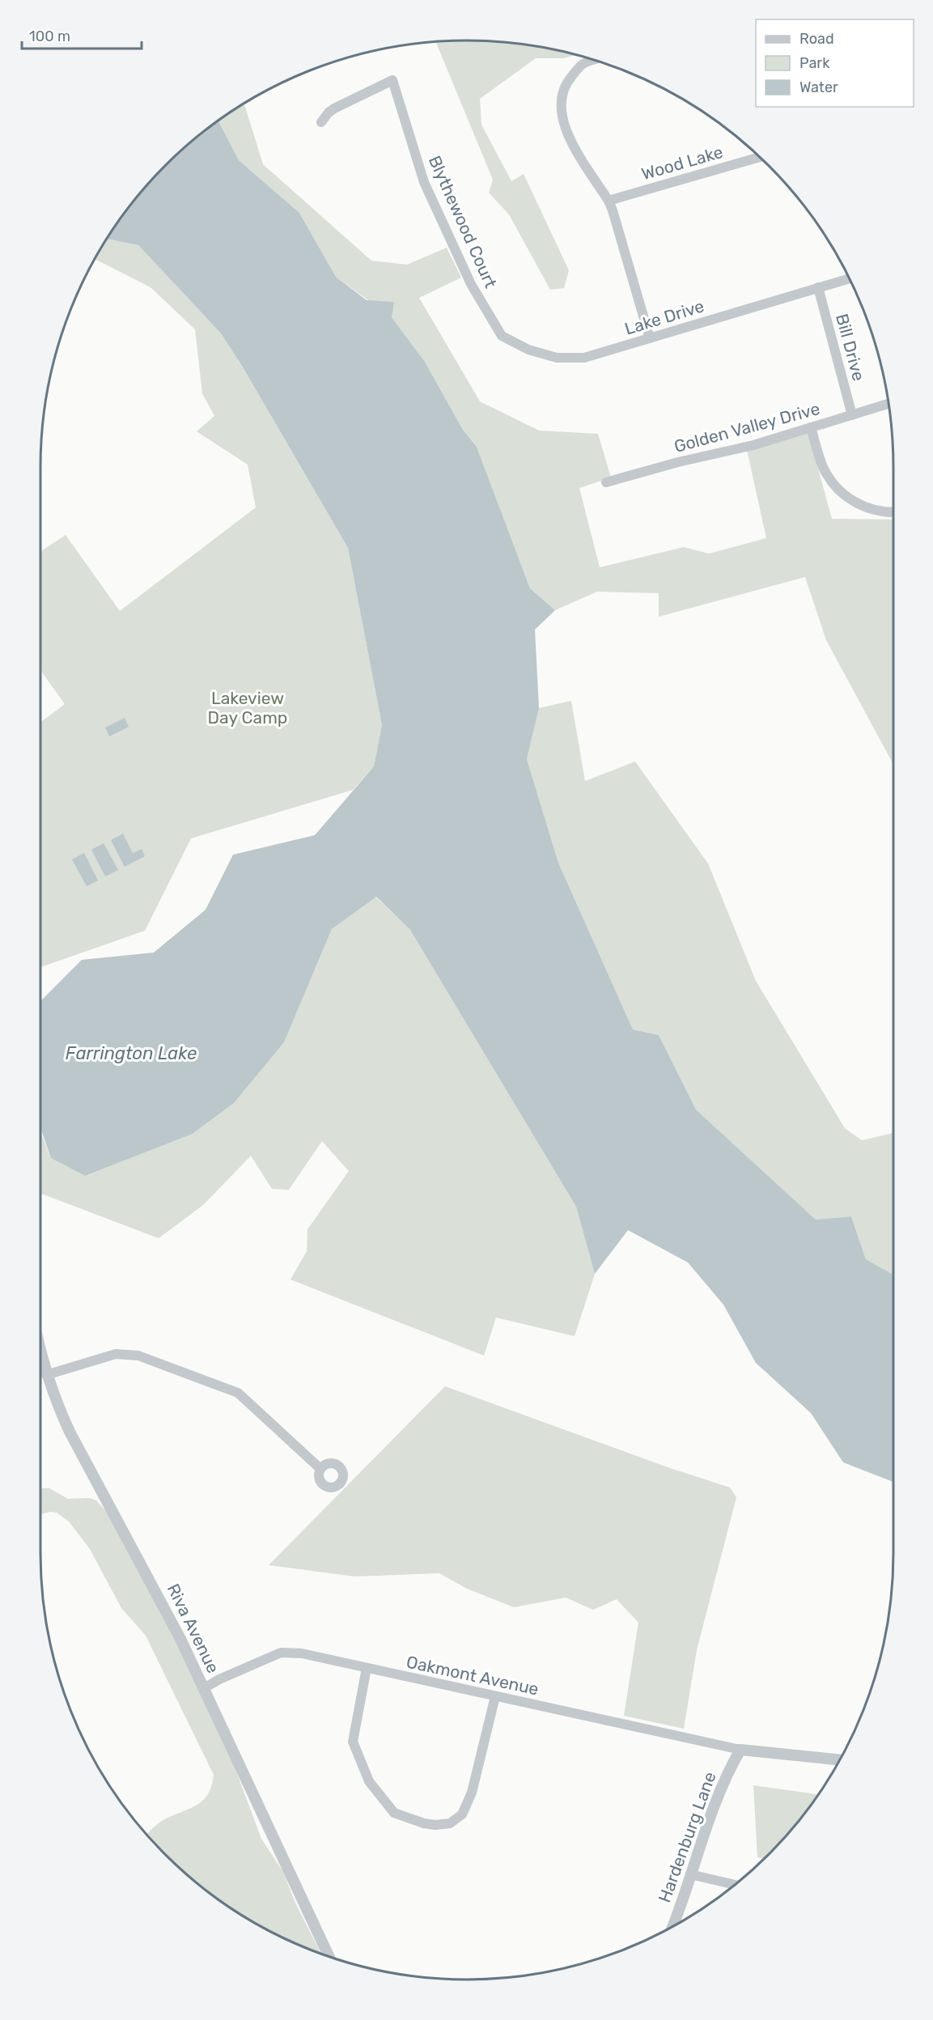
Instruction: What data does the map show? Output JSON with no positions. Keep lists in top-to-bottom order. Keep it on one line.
{"streets":{"street":["Wood Lake","Blythewood Court","Lake Drive","Bill Drive","Golden Valley Drive","Riva Avenue","Oakmont Avenue","Hardenburg Lane"]},"crossings":[["Blythewood Court","Lake Drive"],["Lake Drive","Bill Drive"],["Bill Drive","Golden Valley Drive"],["Riva Avenue","Oakmont Avenue"],["Oakmont Avenue","Hardenburg Lane"]],"water":["Farrington Lake"],"parks":["Lakeview Day Camp"],"legend":["Road","Park","Water"],"scale_bar":"100 m"}
